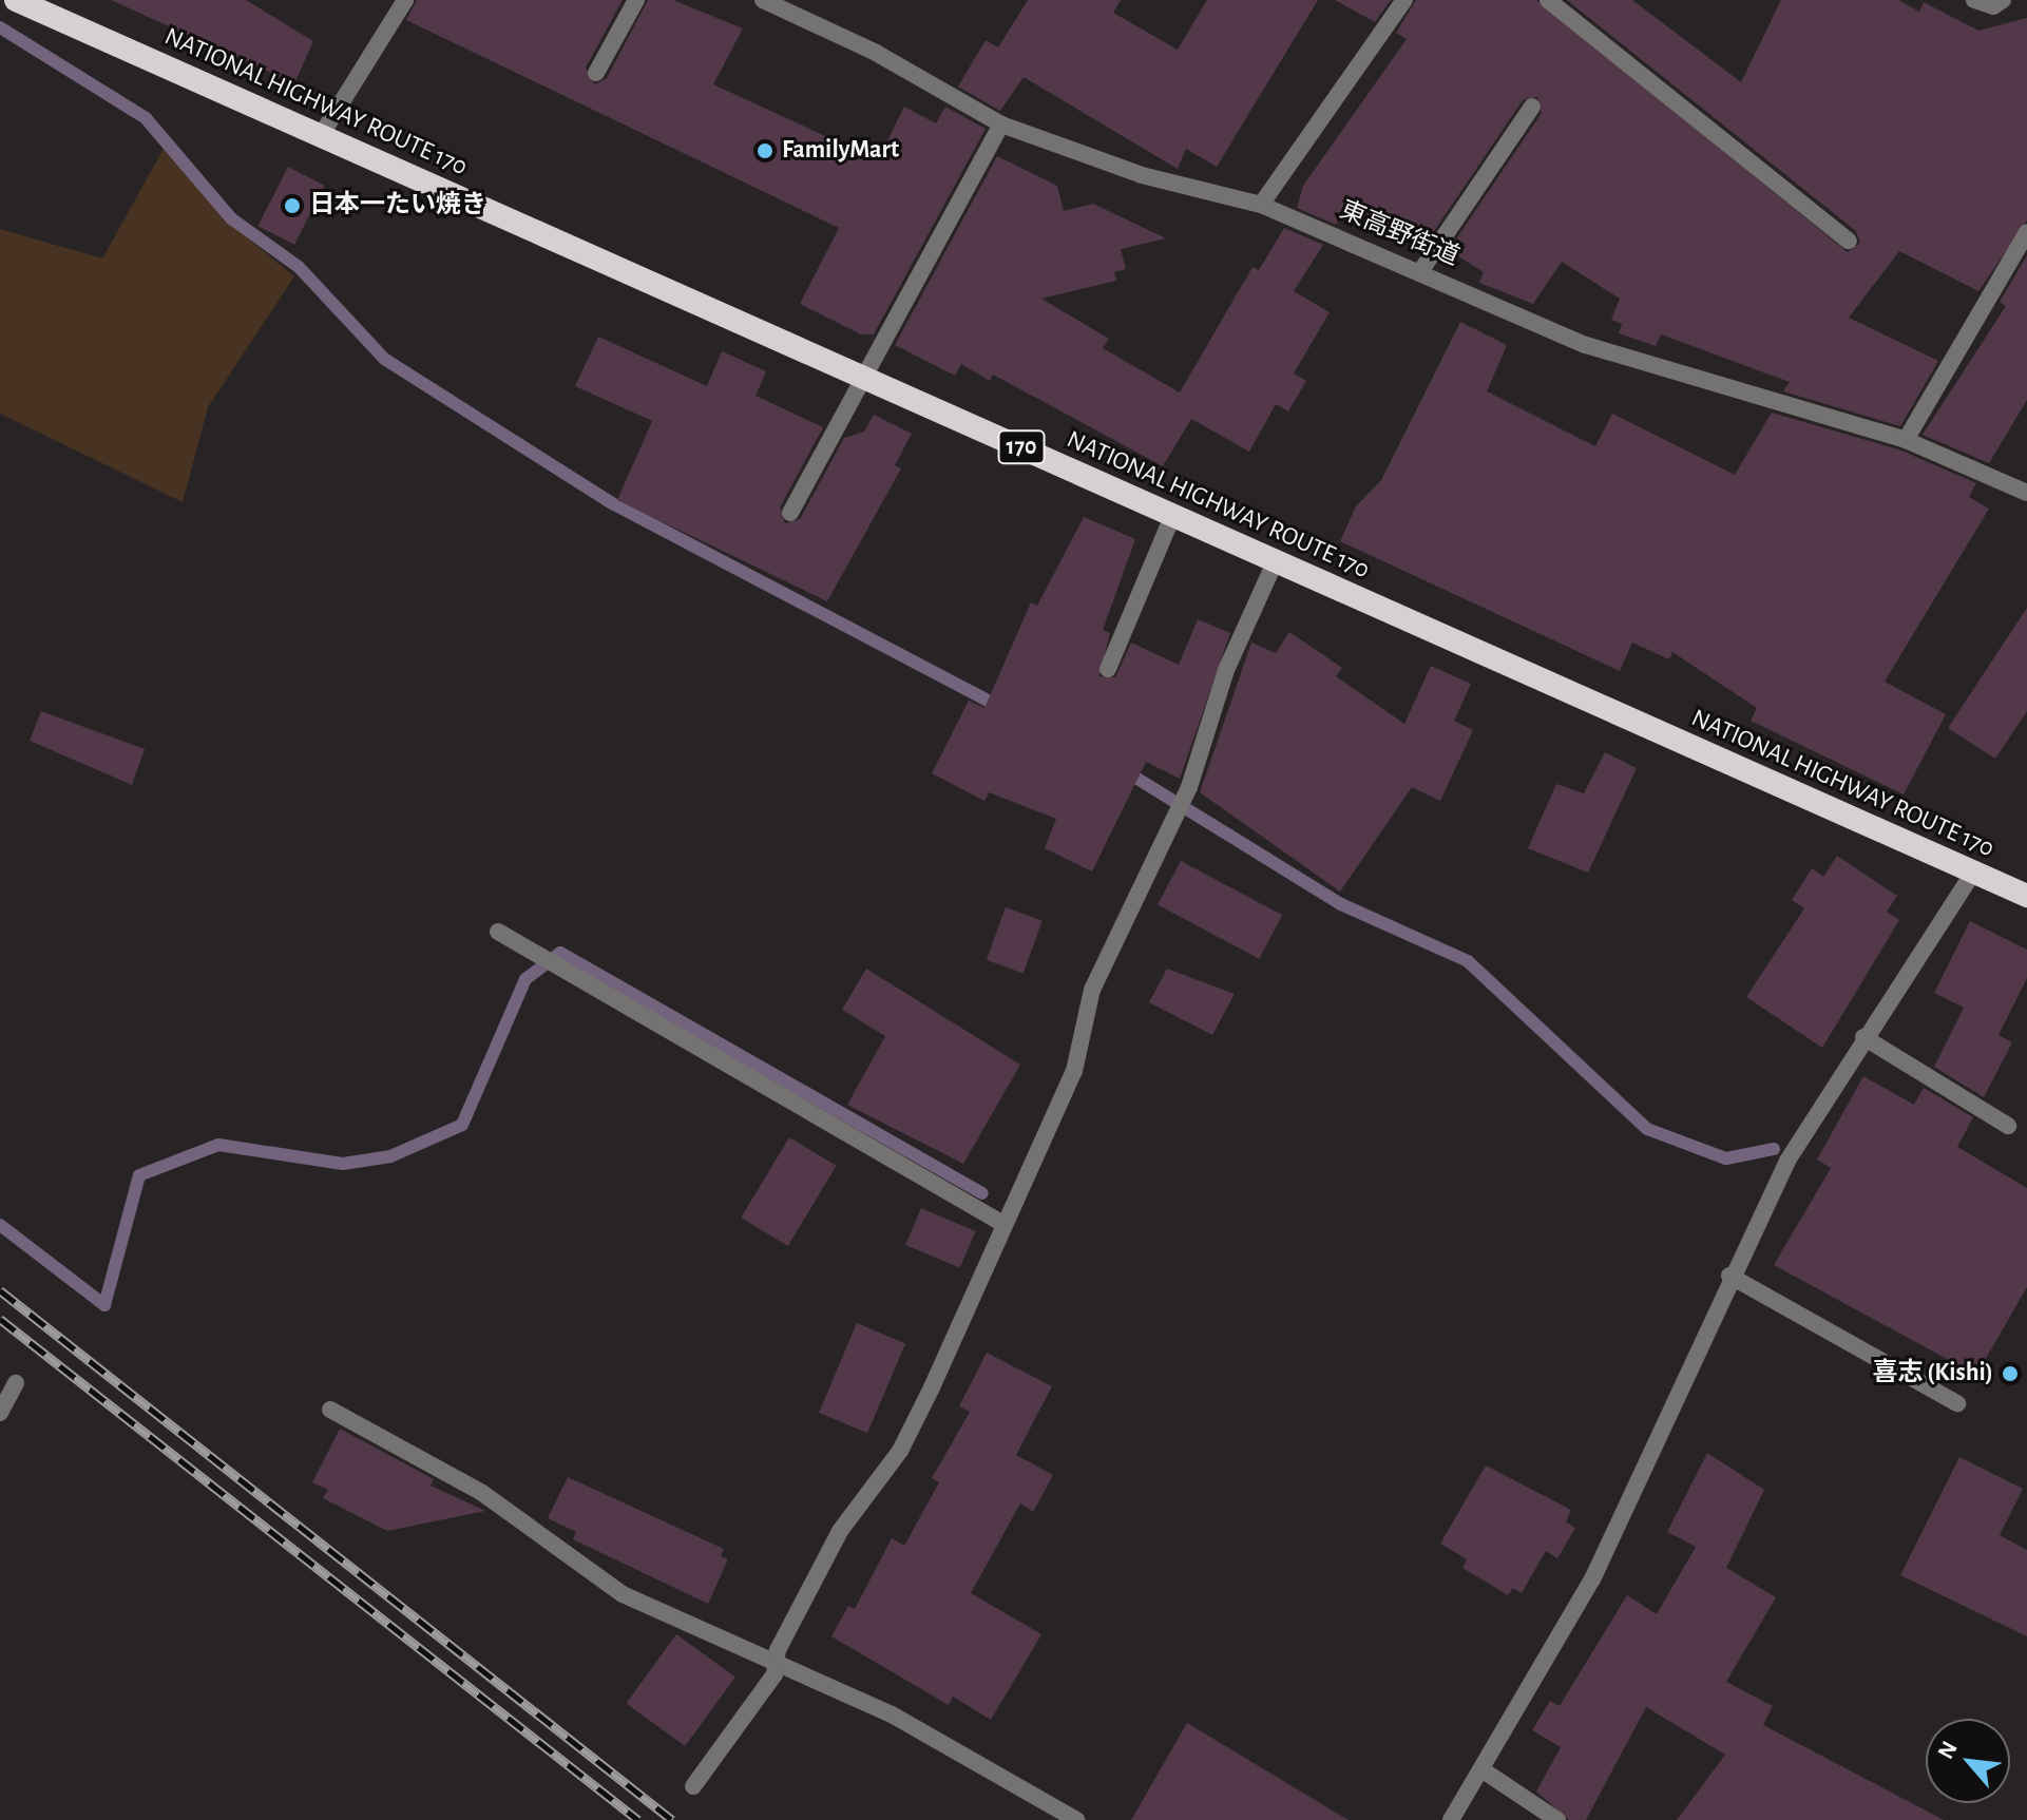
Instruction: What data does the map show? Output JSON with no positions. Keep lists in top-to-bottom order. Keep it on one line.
{"streets":{"highway":["NATIONAL HIGHWAY ROUTE 170","170"],"street":["東高野街道"]},"places":["FamilyMart","日本一たい焼き","喜志 (Kishi)"],"north":"top left"}
